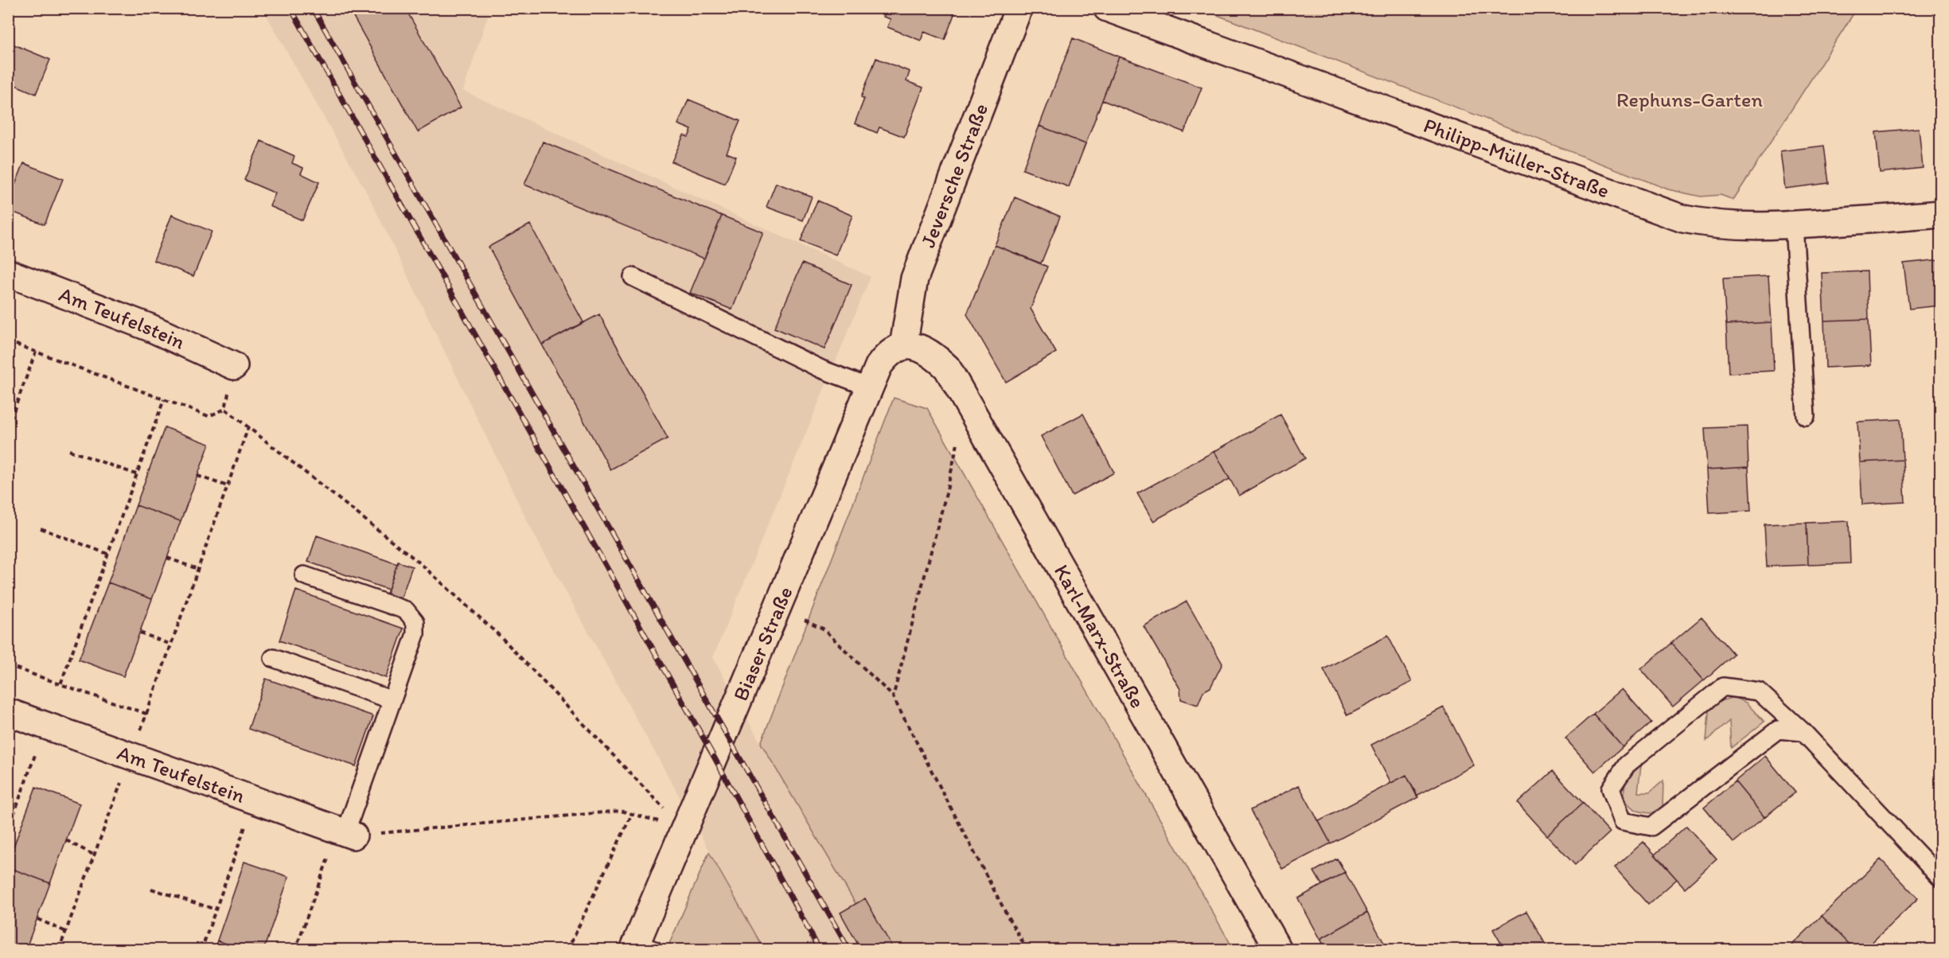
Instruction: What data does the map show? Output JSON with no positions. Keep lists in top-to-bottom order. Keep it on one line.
{"streets":{"street":["Philipp-Müller-Straße","Jeversche Straße","Am Teufelstein","Karl-Marx-Straße","Biaser Straße"]},"crossings":[["Jeversche Straße","Karl-Marx-Straße"],["Jeversche Straße","Biaser Straße"],["Karl-Marx-Straße","Biaser Straße"]],"parks":["Rephuns-Garten"]}
